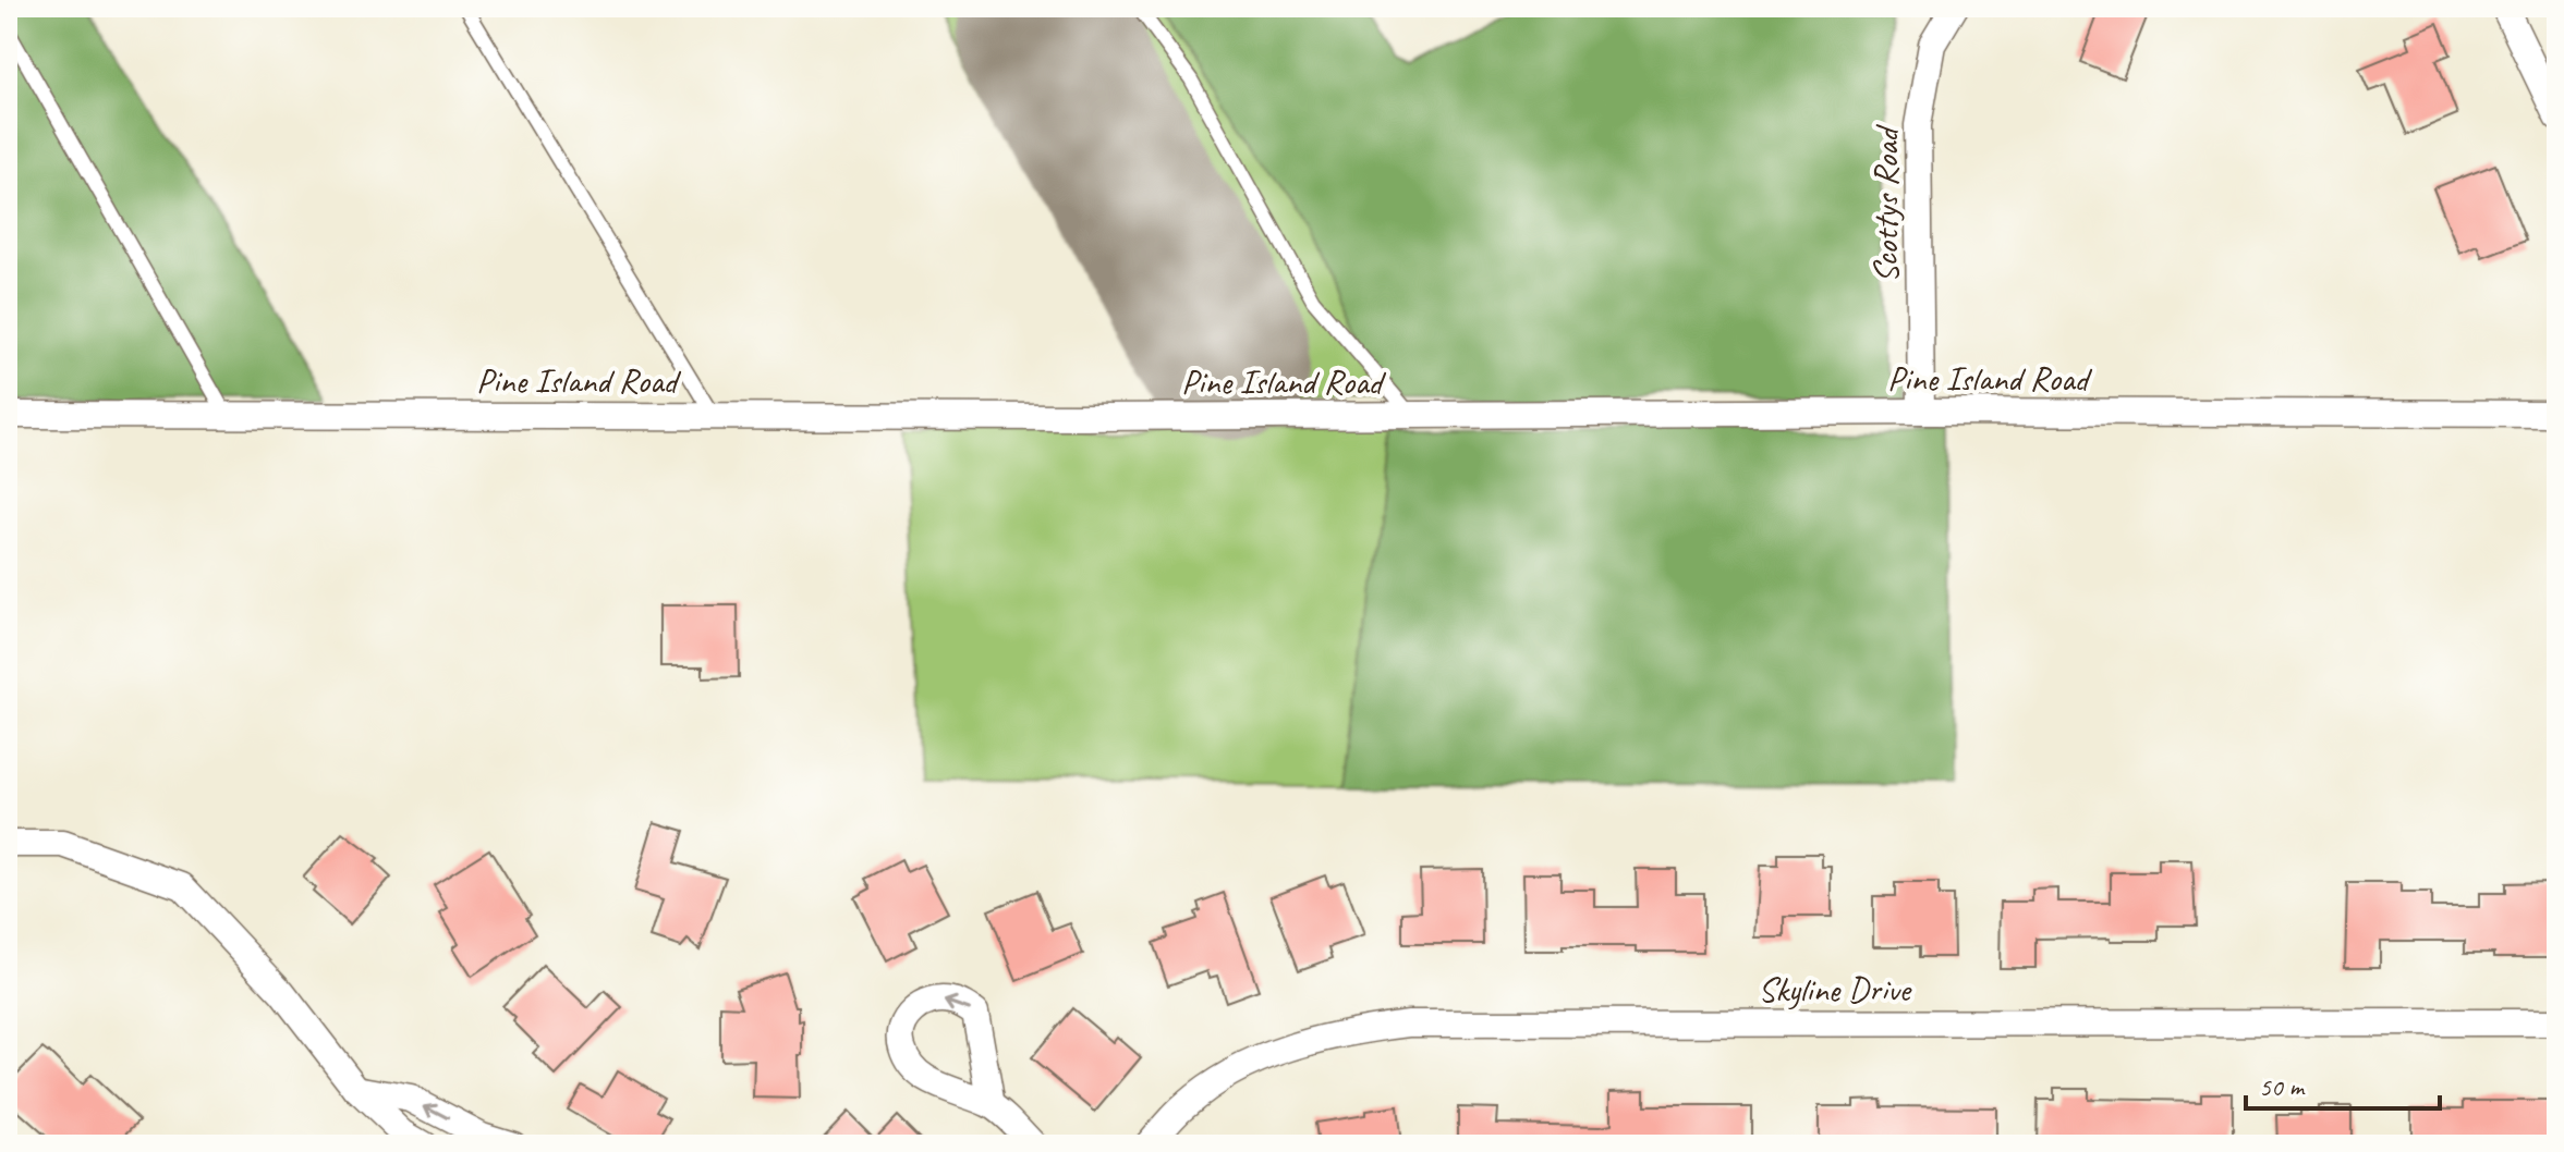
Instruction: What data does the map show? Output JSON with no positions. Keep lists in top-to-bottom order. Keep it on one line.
{"streets":{"street":["Scottys Road","Pine Island Road","Skyline Drive"]},"crossings":[["Scottys Road","Pine Island Road"]],"scale_bar":"50 m"}
